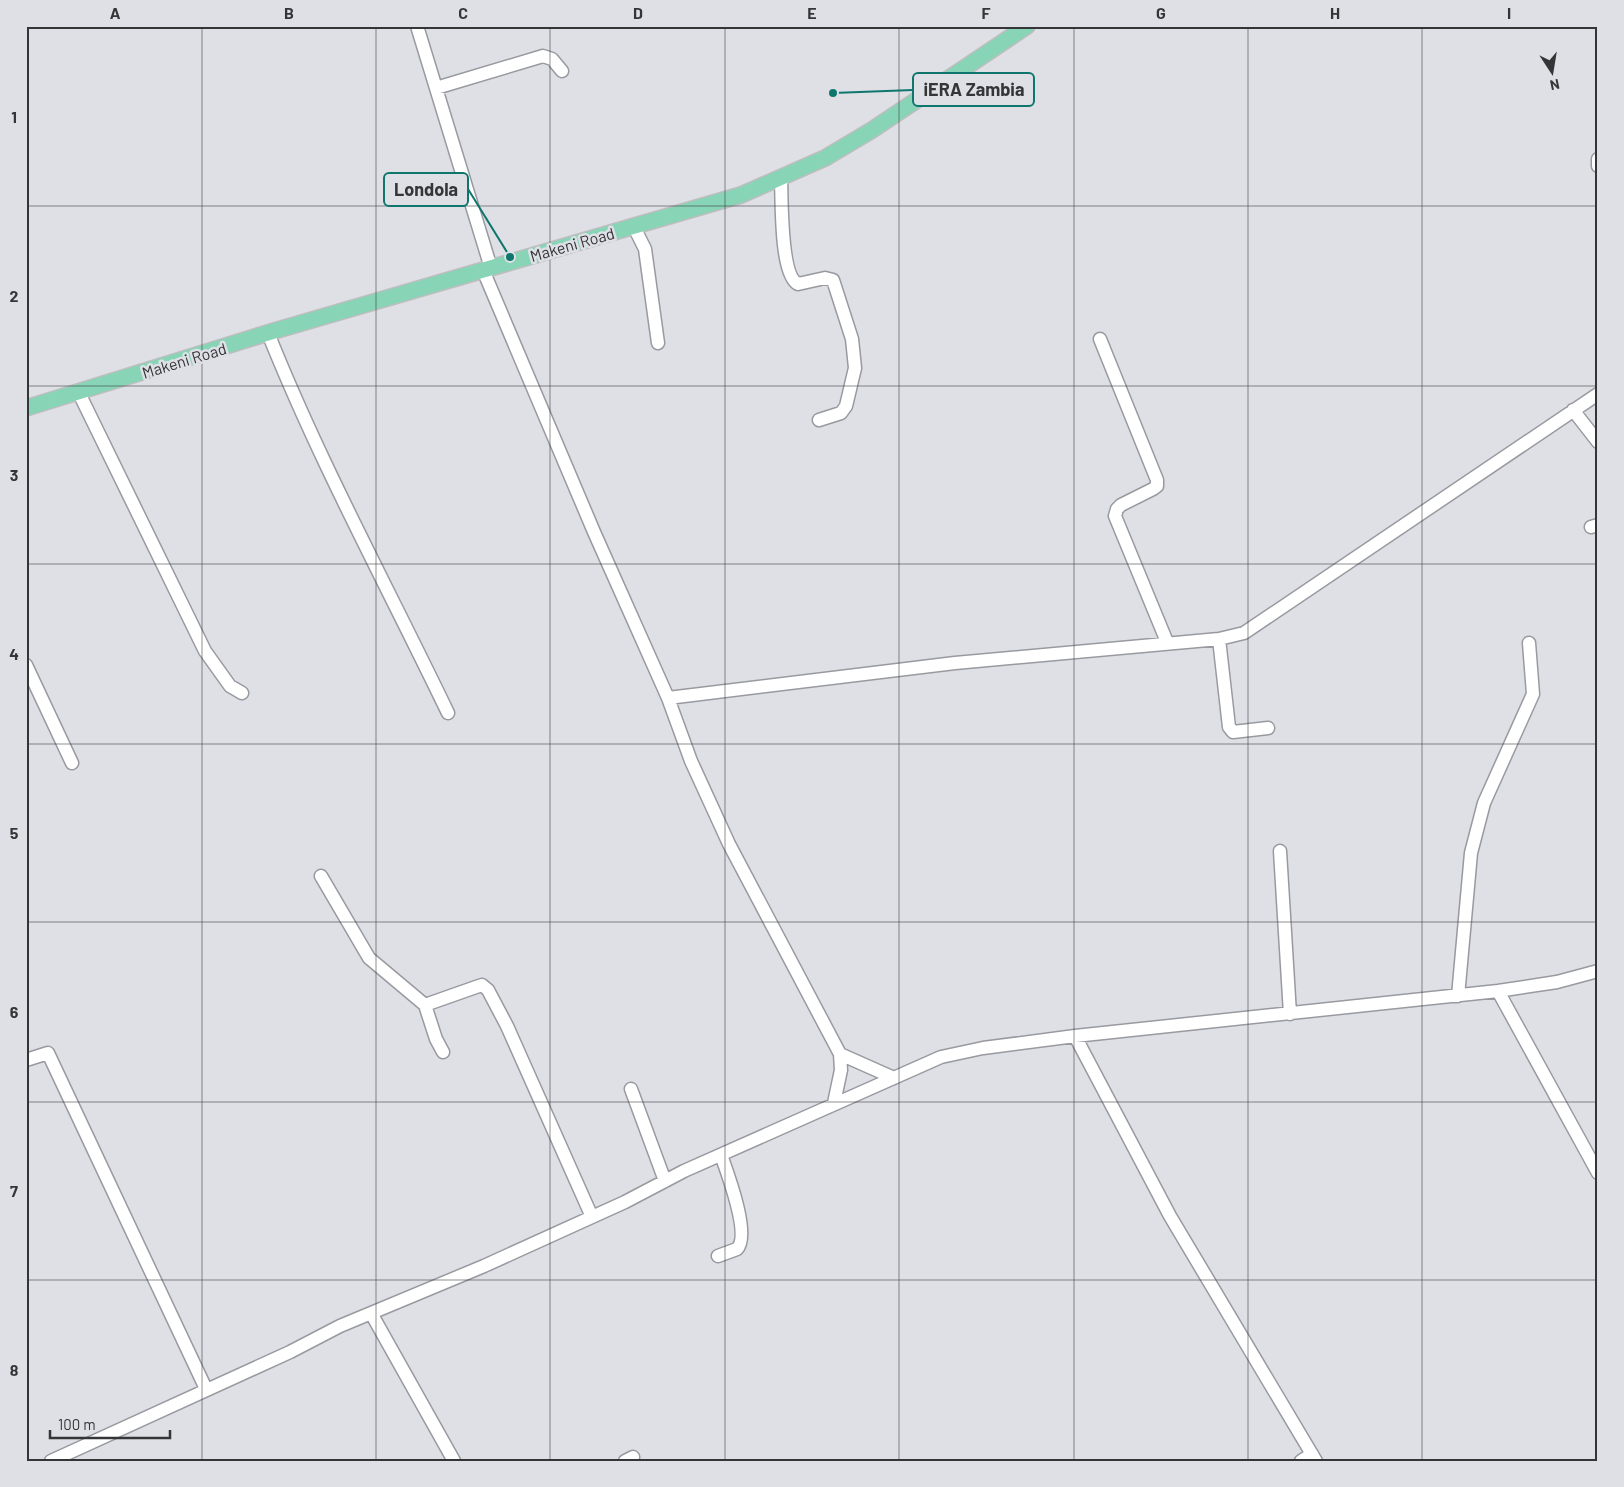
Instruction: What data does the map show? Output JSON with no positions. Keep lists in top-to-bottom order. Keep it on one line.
{"streets":{"main road":["Makeni Road"]},"places":["iERA Zambia","Londola"],"scale_bar":"100 m","north":"bottom","grid":{"columns":["A","B","C","D","E","F","G","H","I"],"rows":["1","2","3","4","5","6","7","8"]}}
